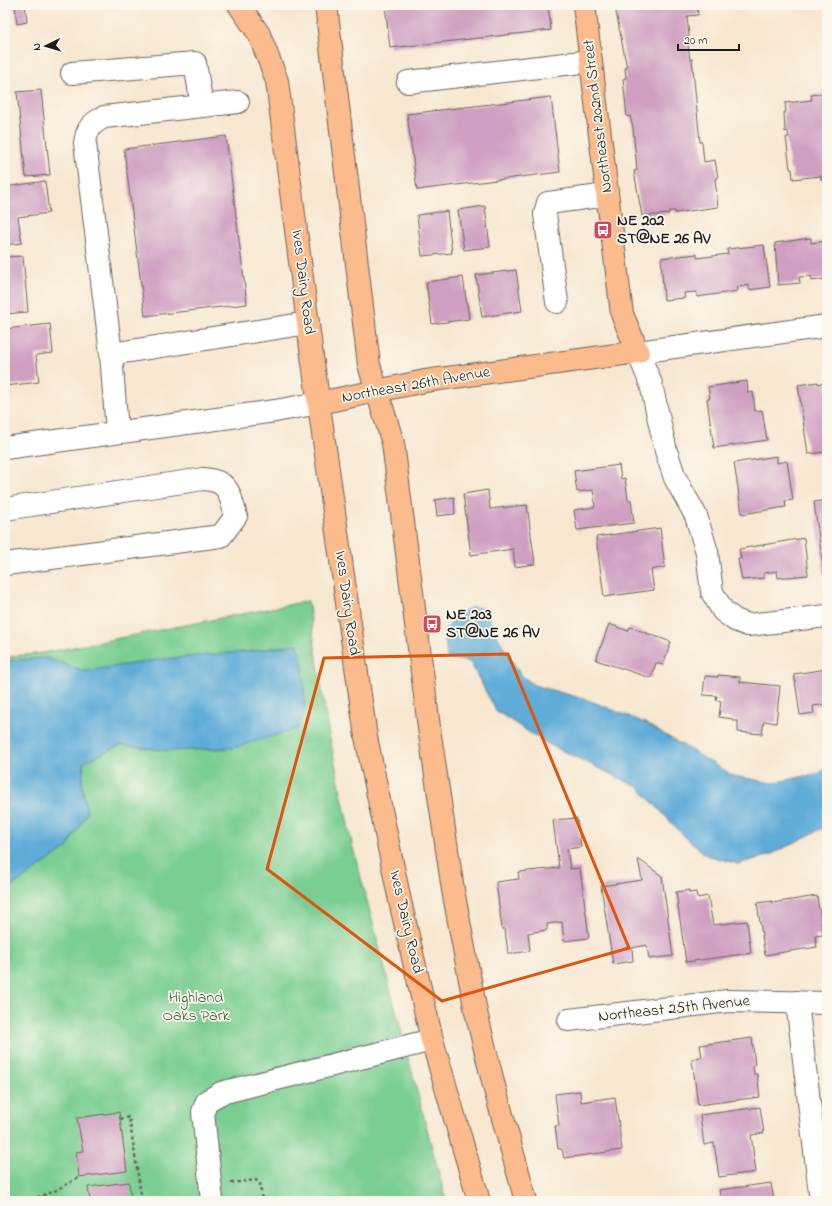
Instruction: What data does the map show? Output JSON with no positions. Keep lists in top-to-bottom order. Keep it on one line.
{"streets":{"main road":["Northeast 202nd Street","Ives Dairy Road","Northeast 26th Avenue"],"street":["Northeast 25th Avenue"]},"crossings":[["Northeast 202nd Street","Northeast 26th Avenue"],["Ives Dairy Road","Northeast 26th Avenue"]],"parks":["Highland Oaks Park"],"places":{"bus stop":["NE 202 ST@NE 26 AV","NE 203 ST@NE 26 AV"]},"scale_bar":"20 m","north":"left"}
